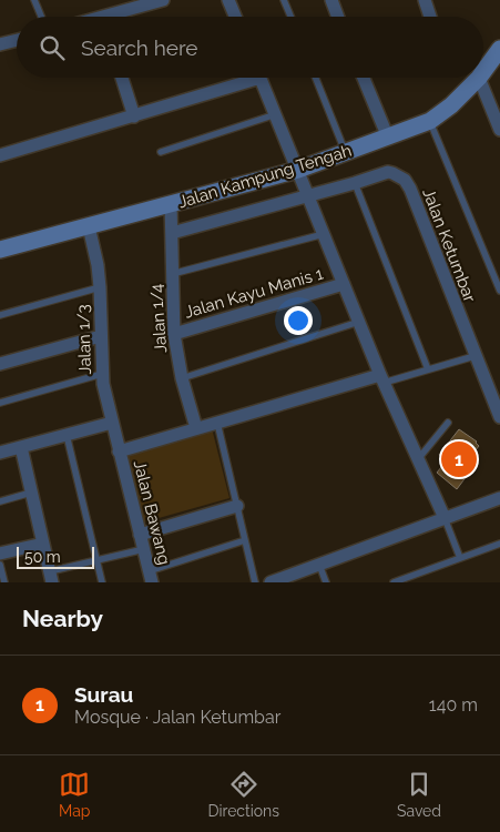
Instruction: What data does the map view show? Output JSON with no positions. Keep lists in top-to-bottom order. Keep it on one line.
{"streets":{"street":["Jalan Kampung Tengah","Jalan Ketumbar","Jalan Kayu Manis 1","Jalan 1/4","Jalan 1/3","Jalan Bawang"]},"crossings":[["Jalan Kampung Tengah","Jalan 1/4"],["Jalan Kampung Tengah","Jalan 1/3"],["Jalan Ketumbar","Jalan 1/4"],["Jalan Kayu Manis 1","Jalan 1/4"],["Jalan 1/3","Jalan Bawang"]],"scale_bar":"50 m","page":{"search":"Search here","pins":"1","scale":"50 m","heading":"Nearby","list":[{"mark":"1","name":"Surau","note":"Mosque · Jalan Ketumbar","value":"140 m"}],"nav":["Map","Directions","Saved"]}}
